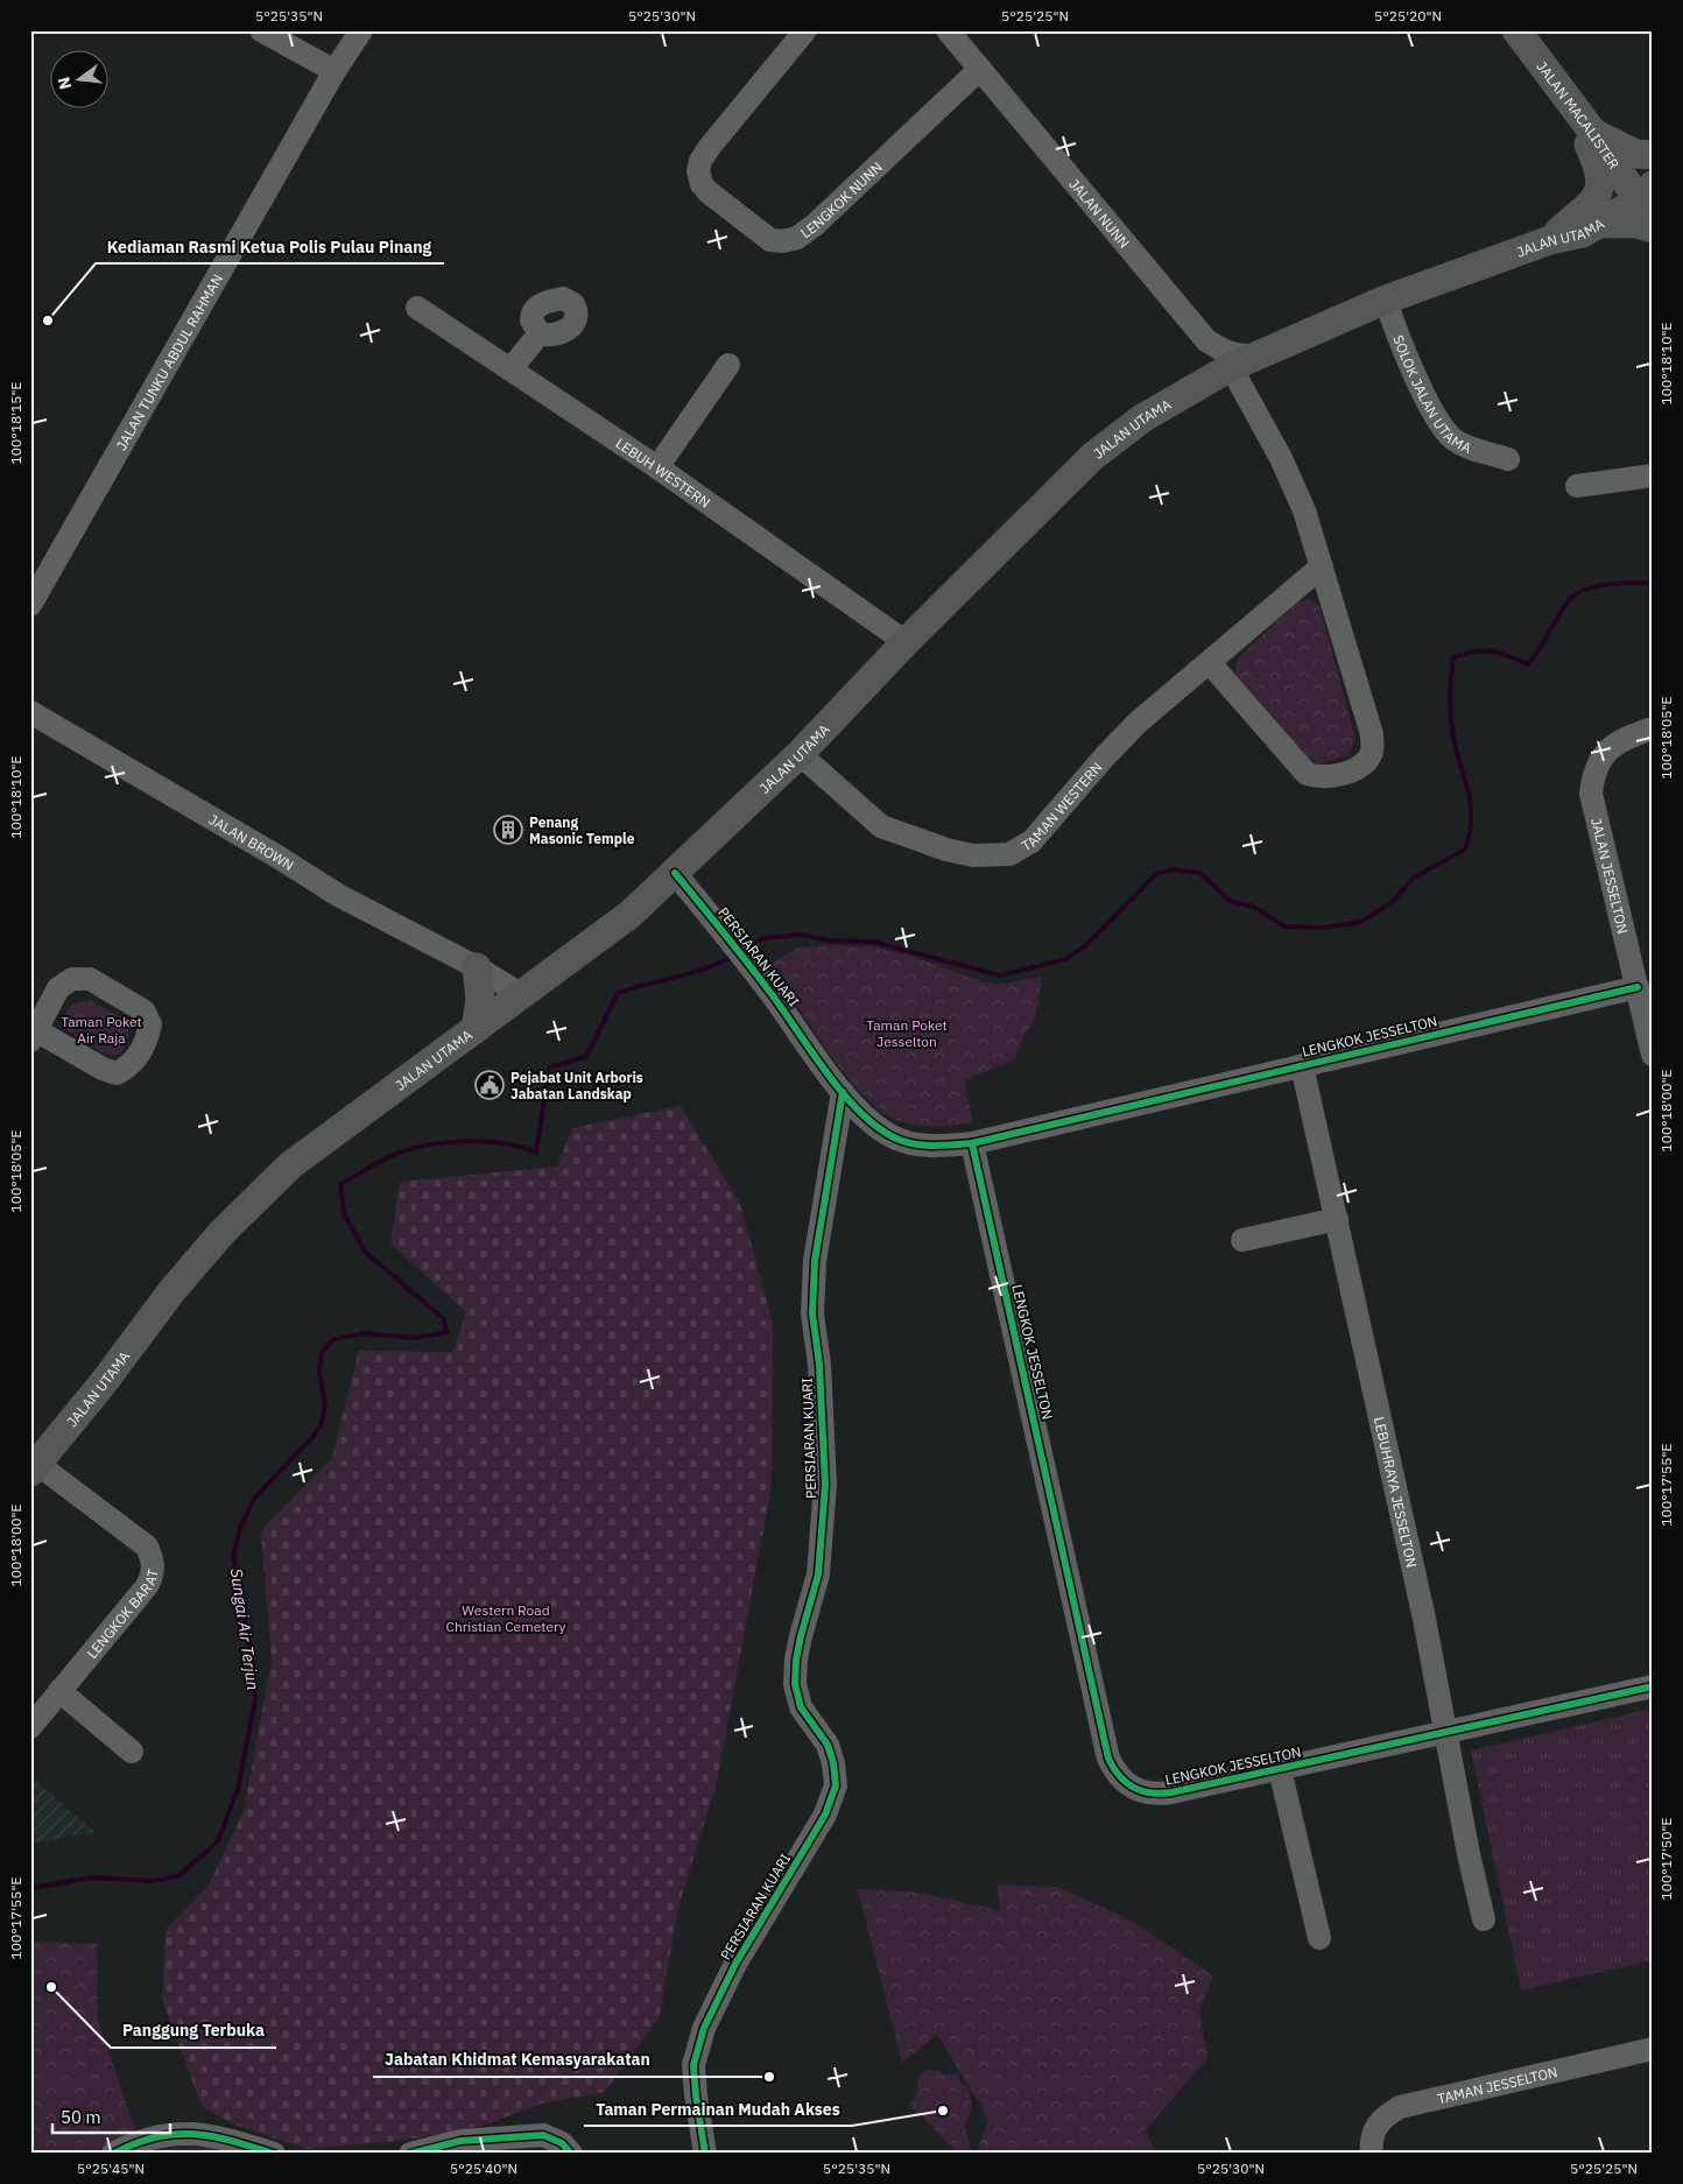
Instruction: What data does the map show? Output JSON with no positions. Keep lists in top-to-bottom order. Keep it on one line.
{"streets":{"main road":["JALAN MACALISTER","JALAN UTAMA"],"street":["LENGKOK NUNN","JALAN NUNN","JALAN TUNKU ABDUL RAHMAN","SOLOK JALAN UTAMA","LEBUH WESTERN","TAMAN WESTERN","JALAN BROWN","JALAN JESSELTON","PERSIARAN KUARI","LENGKOK JESSELTON","LEBUHRAYA JESSELTON","LENGKOK BARAT","TAMAN JESSELTON"]},"crossings":[["JALAN MACALISTER","JALAN UTAMA"],["LENGKOK NUNN","JALAN NUNN"],["JALAN NUNN","JALAN UTAMA"],["JALAN UTAMA","SOLOK JALAN UTAMA"],["JALAN UTAMA","LEBUH WESTERN"],["JALAN UTAMA","TAMAN WESTERN"],["JALAN UTAMA","PERSIARAN KUARI"],["JALAN UTAMA","LENGKOK BARAT"],["JALAN JESSELTON","LENGKOK JESSELTON"],["PERSIARAN KUARI","LENGKOK JESSELTON"],["LENGKOK JESSELTON","LEBUHRAYA JESSELTON"]],"water":["Sungai Air Terjun"],"parks":["Taman Poket Air Raja","Taman Poket Jesselton","Western Road Christian Cemetery"],"places":{"other":["Kediaman Rasmi Ketua Polis Pulau Pinang","Panggung Terbuka","Jabatan Khidmat Kemasyarakatan","Taman Permainan Mudah Akses"],"building":["Penang Masonic Temple"],"public building":["Pejabat Unit Arboris Jabatan Landskap"]},"scale_bar":"50 m","north":"left","coordinates":["5°25'35\"N","5°25'30\"N","5°25'25\"N","5°25'20\"N","100°18'10\"E","100°18'15\"E","100°18'05\"E","100°18'00\"E","100°17'55\"E","100°17'50\"E","5°25'45\"N","5°25'40\"N"]}
